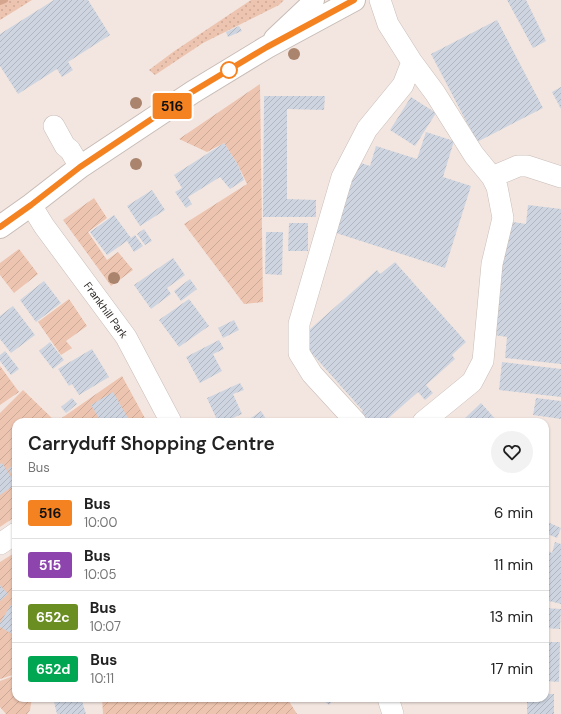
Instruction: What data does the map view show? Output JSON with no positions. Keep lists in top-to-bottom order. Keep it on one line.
{"streets":{"street":["Frankhill Park"]},"lines":["bus line 516"],"page":{"on_map":"516","heading":["Carryduff Shopping Centre","Bus"],"list":[{"mark":"516","name":"Bus","note":"10:00","value":"6 min"},{"mark":"515","name":"Bus","note":"10:05","value":"11 min"},{"mark":"652c","name":"Bus","note":"10:07","value":"13 min"},{"mark":"652d","name":"Bus","note":"10:11","value":"17 min"}]}}
